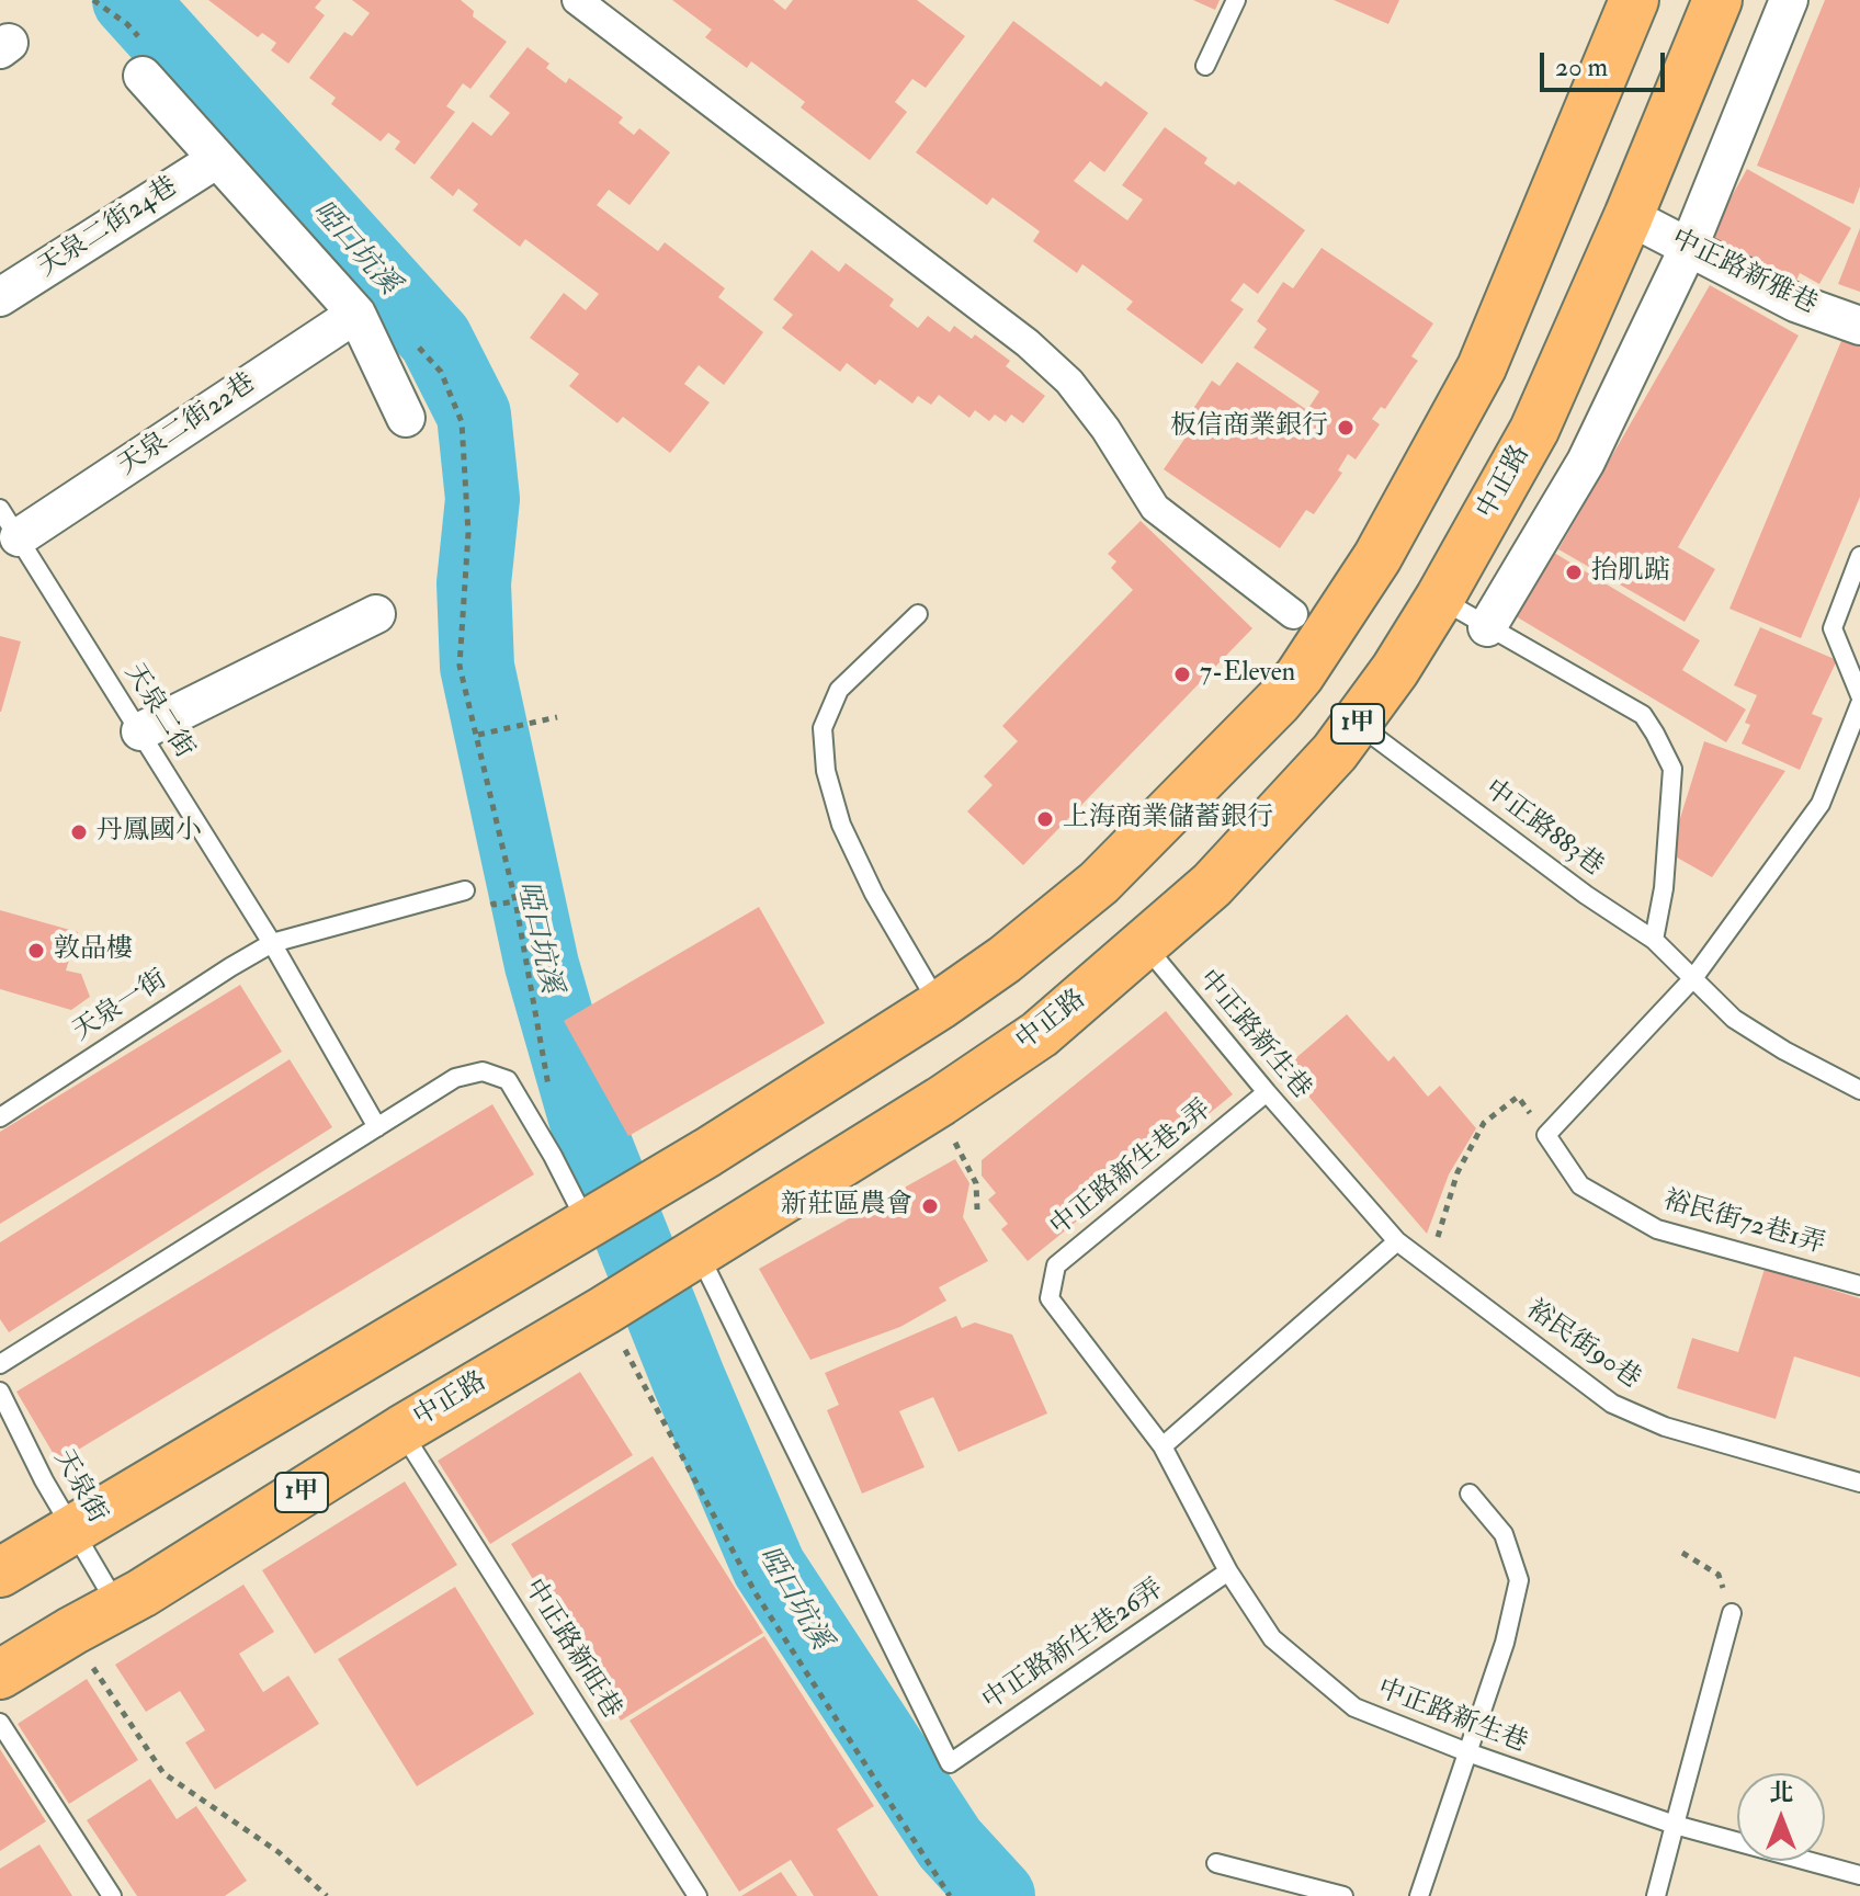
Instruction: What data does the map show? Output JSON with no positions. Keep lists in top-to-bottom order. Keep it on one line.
{"streets":{"main road":["中正路","1甲"],"street":["天泉二街24巷","中正路新雅巷","天泉二街22巷"],"lane":["天泉二街","中正路883巷","天泉一街","中正路新生巷","中正路新生巷2弄","裕民街72巷1弄","裕民街90巷","天泉街","中正路新生巷26弄","中正路新旺巷"]},"crossings":[["中正路新雅巷","中正路"],["天泉二街22巷","天泉二街"],["中正路","中正路883巷"],["中正路","中正路新生巷"],["中正路","天泉街"],["中正路","中正路新生巷26弄"],["中正路","中正路新旺巷"],["天泉二街","天泉一街"],["中正路新生巷","中正路新生巷2弄"],["中正路新生巷","裕民街90巷"],["中正路新生巷","中正路新生巷26弄"]],"water":["啞口坑溪"],"places":["板信商業銀行","抬肌踮","7-Eleven","上海商業儲蓄銀行","丹鳳國小","敦品樓","新莊區農會"],"scale_bar":"20 m","north":"top"}
